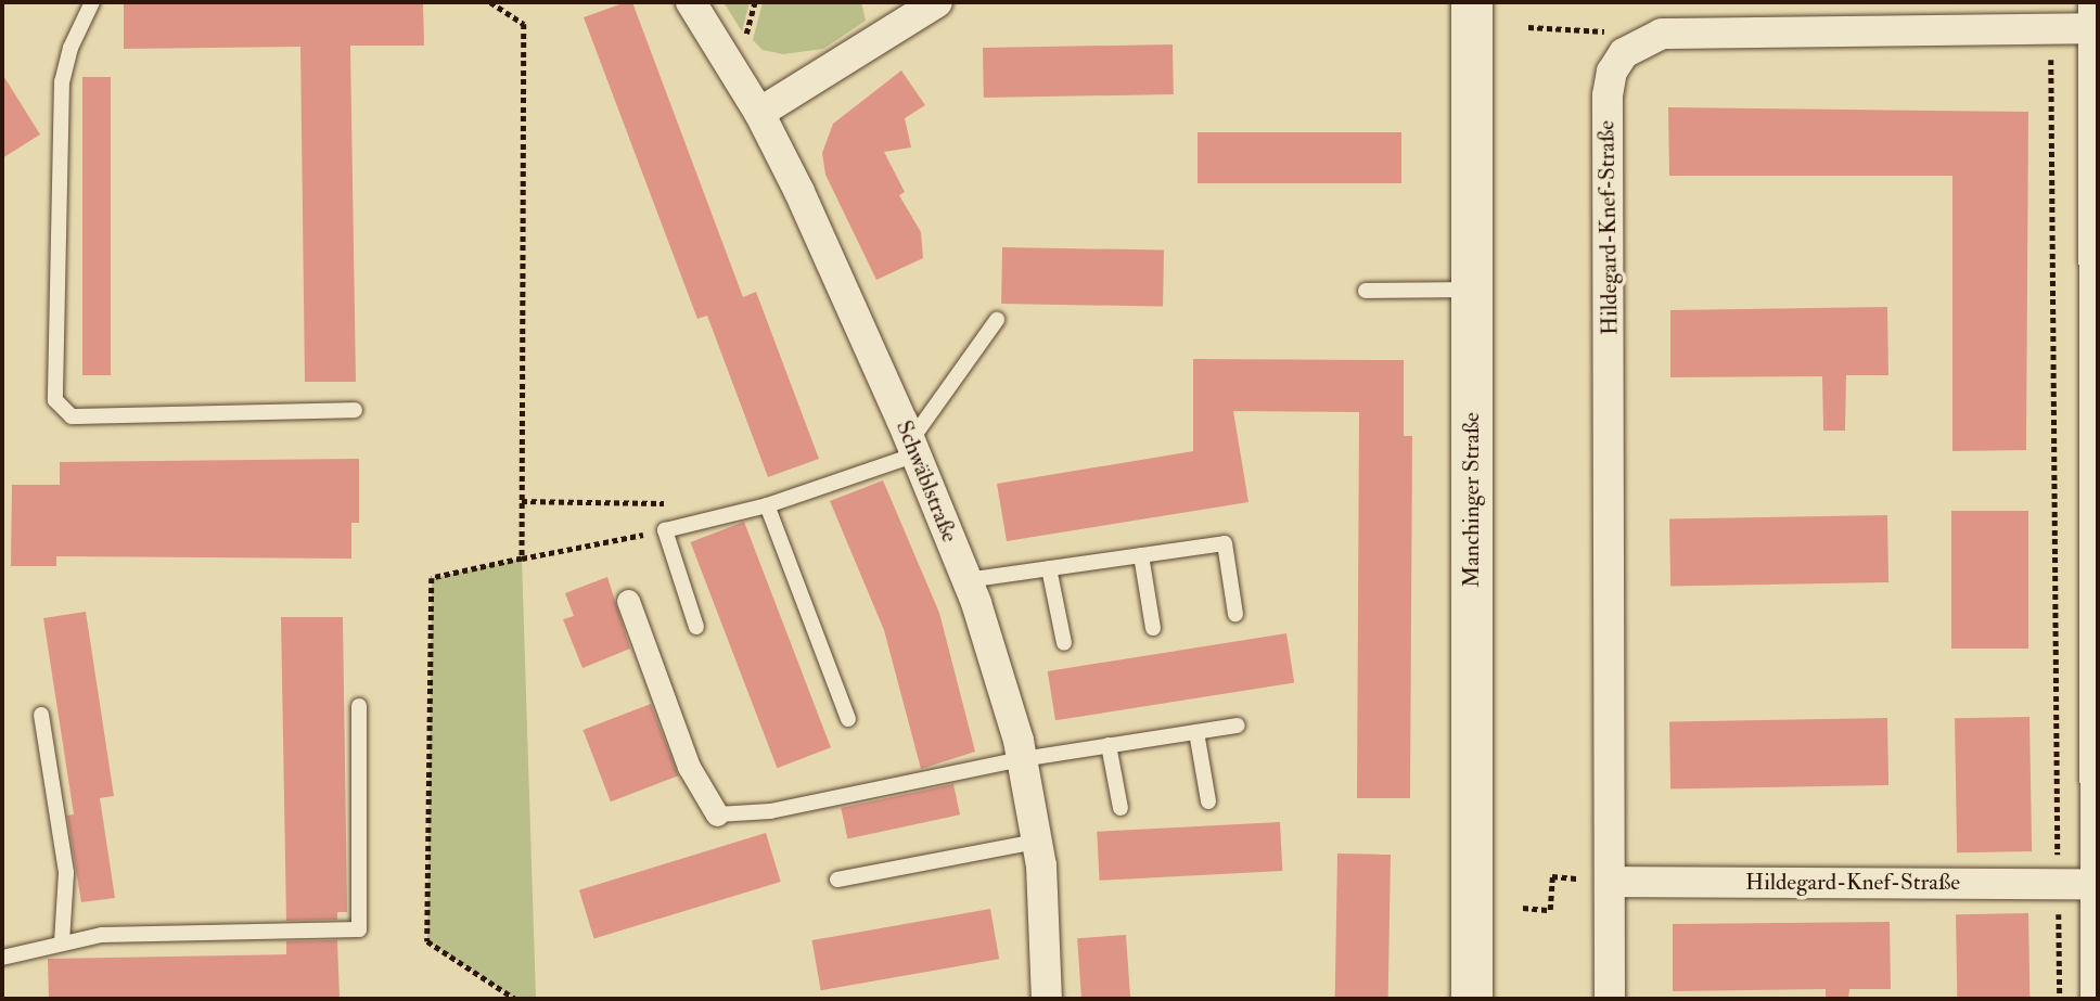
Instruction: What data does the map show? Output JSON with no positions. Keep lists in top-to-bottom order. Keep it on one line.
{"streets":{"main road":["Manchinger Straße"],"street":["Hildegard-Knef-Straße","Schwäblstraße"]}}
